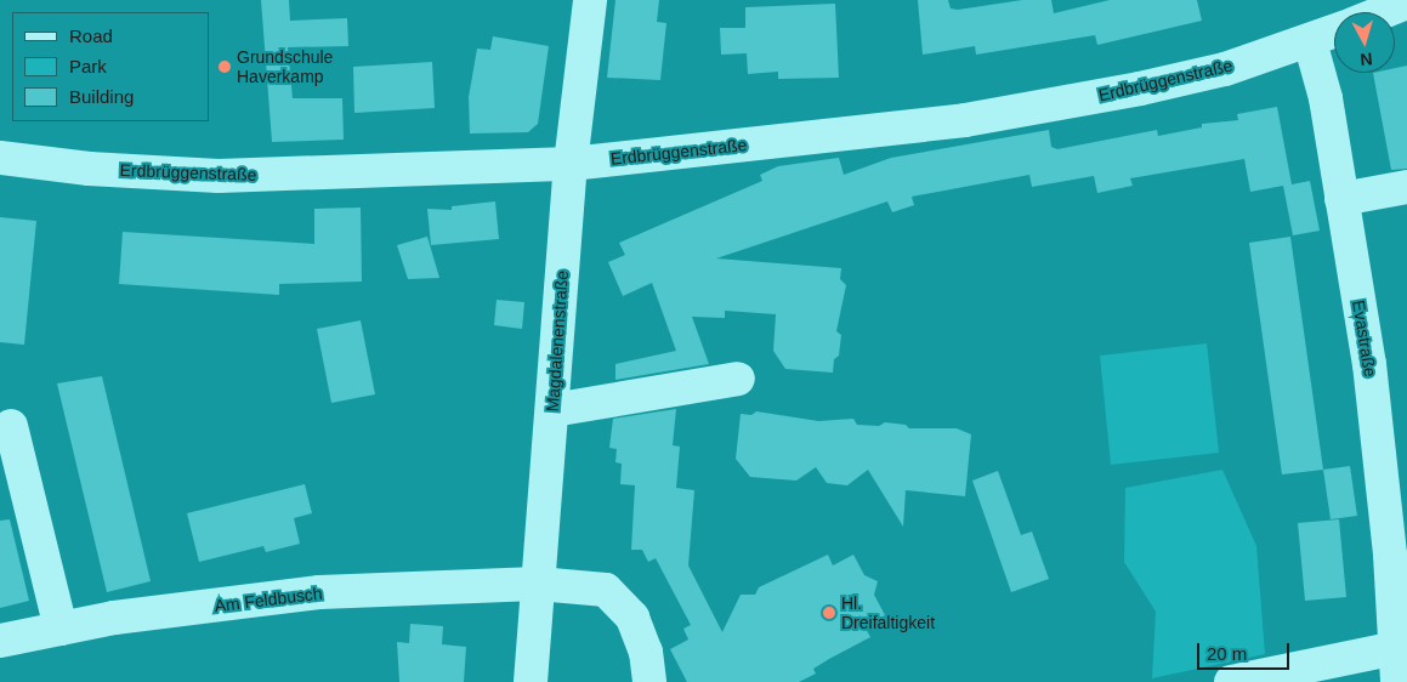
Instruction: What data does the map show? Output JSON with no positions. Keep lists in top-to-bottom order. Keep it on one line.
{"streets":{"street":["Erdbrüggenstraße","Evastraße","Magdalenenstraße","Am Feldbusch"]},"crossings":[["Erdbrüggenstraße","Evastraße"],["Erdbrüggenstraße","Magdalenenstraße"],["Magdalenenstraße","Am Feldbusch"]],"places":["Grundschule Haverkamp","Hl. Dreifaltigkeit"],"legend":["Road","Park","Building"],"scale_bar":"20 m","north":"bottom"}
